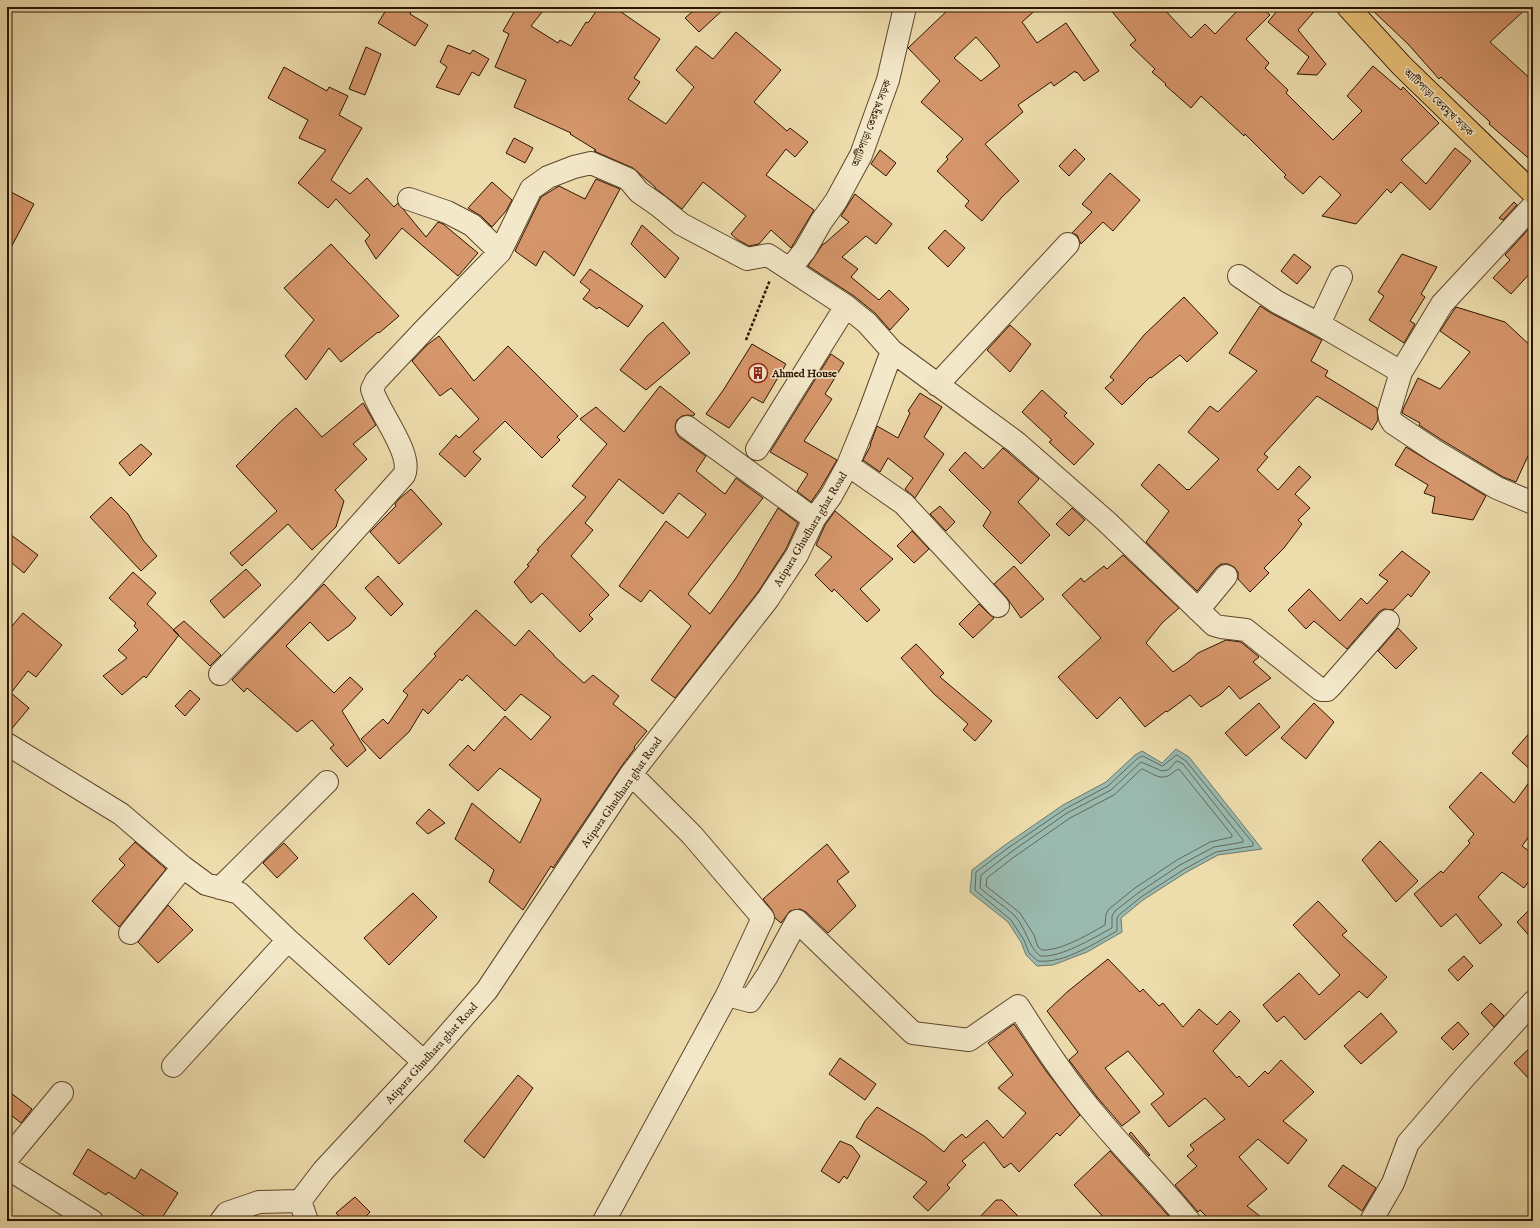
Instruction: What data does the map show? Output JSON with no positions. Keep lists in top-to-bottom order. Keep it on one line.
{"streets":{"main road":["আটিপাড়া তেরমুখ সড়ক"],"street":["Atipara Ghudhara ghat Road"]},"places":{"building":["Ahmed House"]}}
